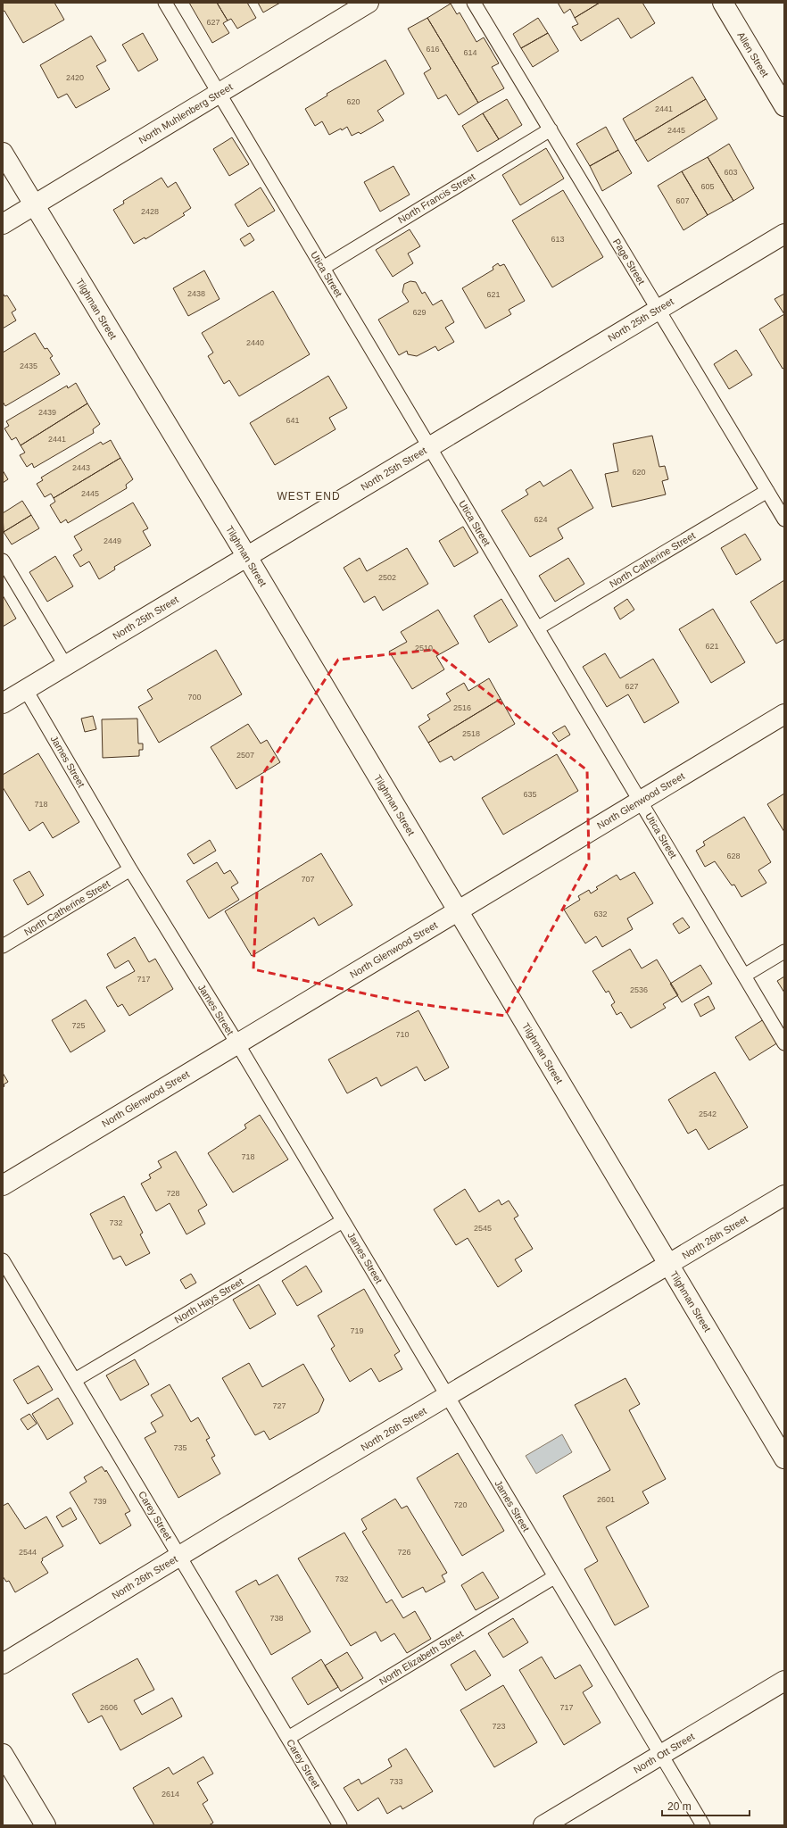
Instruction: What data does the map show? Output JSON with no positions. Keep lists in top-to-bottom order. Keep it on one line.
{"streets":{"street":["Allen Street","North Muhlenberg Street","Tilghman Street","North 25th Street","North Glenwood Street","North 26th Street","North Ott Street"],"lane":["North Francis Street","Page Street","Utica Street","North Catherine Street","James Street","North Hays Street","Carey Street","North Elizabeth Street"]},"crossings":[["North Muhlenberg Street","Utica Street"],["North Muhlenberg Street","Tilghman Street"],["North Francis Street","Page Street"],["North Francis Street","Utica Street"],["Page Street","North 25th Street"],["Page Street","North Catherine Street"],["Utica Street","North 25th Street"],["Utica Street","North Catherine Street"],["Utica Street","North Glenwood Street"],["Tilghman Street","North 25th Street"],["Tilghman Street","North Glenwood Street"],["Tilghman Street","North 26th Street"],["North 25th Street","James Street"],["North Catherine Street","James Street"],["James Street","North Glenwood Street"],["James Street","North 26th Street"],["James Street","North Hays Street"],["James Street","North Elizabeth Street"],["James Street","North Ott Street"],["North 26th Street","Carey Street"],["North Hays Street","Carey Street"],["Carey Street","North Elizabeth Street"]],"districts":["WEST END"],"house_numbers":["627","616","614","2420","620","2441","2445","603","605","607","2428","613","2438","621","629","2440","2435","2439","641","2441","2443","620","2445","624","2449","2502","621","2510","627","700","2516","2518","2507","635","718","628","707","632","717","2536","725","710","2542","718","728","732","2545","719","727","735","2601","739","720","2544","726","732","738","2606","717","723","733","2614"],"scale_bar":"20 m"}
